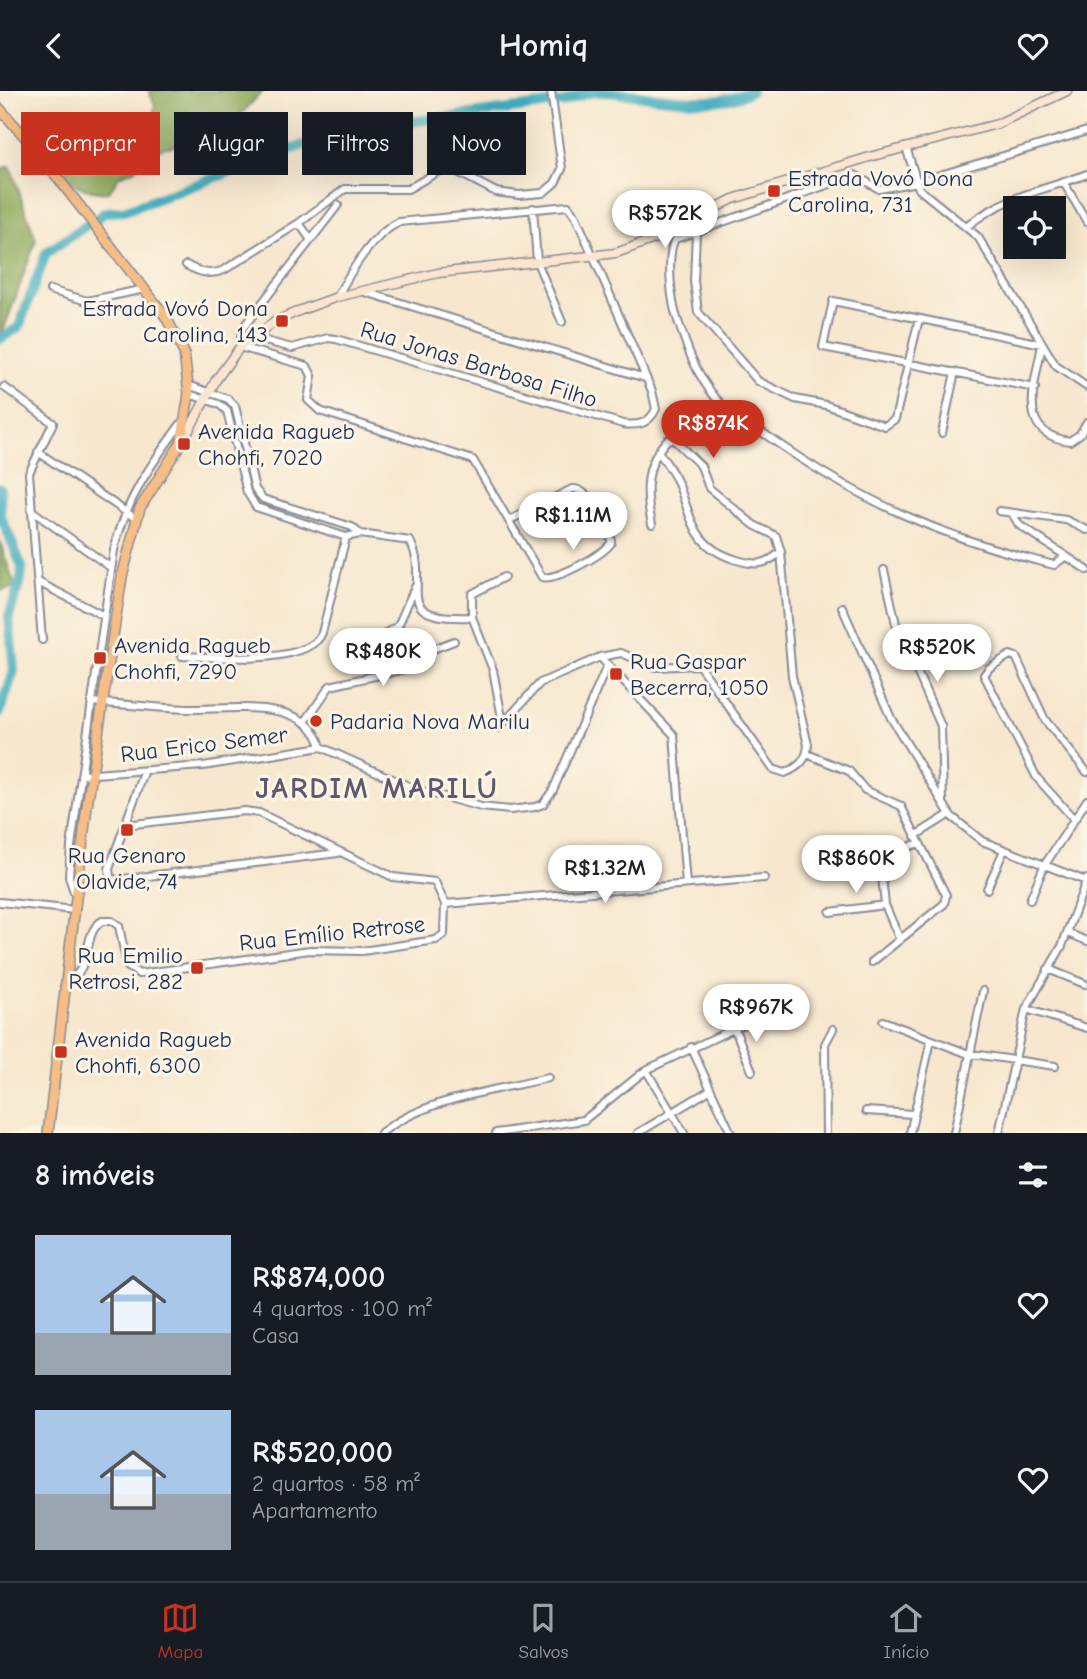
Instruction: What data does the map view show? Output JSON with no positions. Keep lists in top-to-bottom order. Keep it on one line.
{"streets":{"street":["Rua Jonas Barbosa Filho","Rua Erico Semer","Rua Emílio Retrose"]},"districts":["JARDIM MARILÚ"],"places":{"transit":["Estrada Vovó Dona Carolina, 731","Estrada Vovó Dona Carolina, 143","Avenida Ragueb Chohfi, 7020","Avenida Ragueb Chohfi, 7290","Rua Gaspar Becerra, 1050","Rua Genaro Olavide, 74","Rua Emilio Retrosi, 282","Avenida Ragueb Chohfi, 6300"],"other":["Padaria Nova Marilu"]},"page":{"header":"Homiq","chip":["Comprar","Alugar","Filtros","Novo"],"price":["R$572K","R$874K","R$1.11M","R$520K","R$480K","R$860K","R$1.32M","R$967K"],"heading":"8 imóveis","list":[{"name":"R$874,000","note":"4 quartos · 100 m² · Casa"},{"name":"R$520,000","note":"2 quartos · 58 m² · Apartamento"}],"tabs":["Mapa","Salvos","Início"]}}
